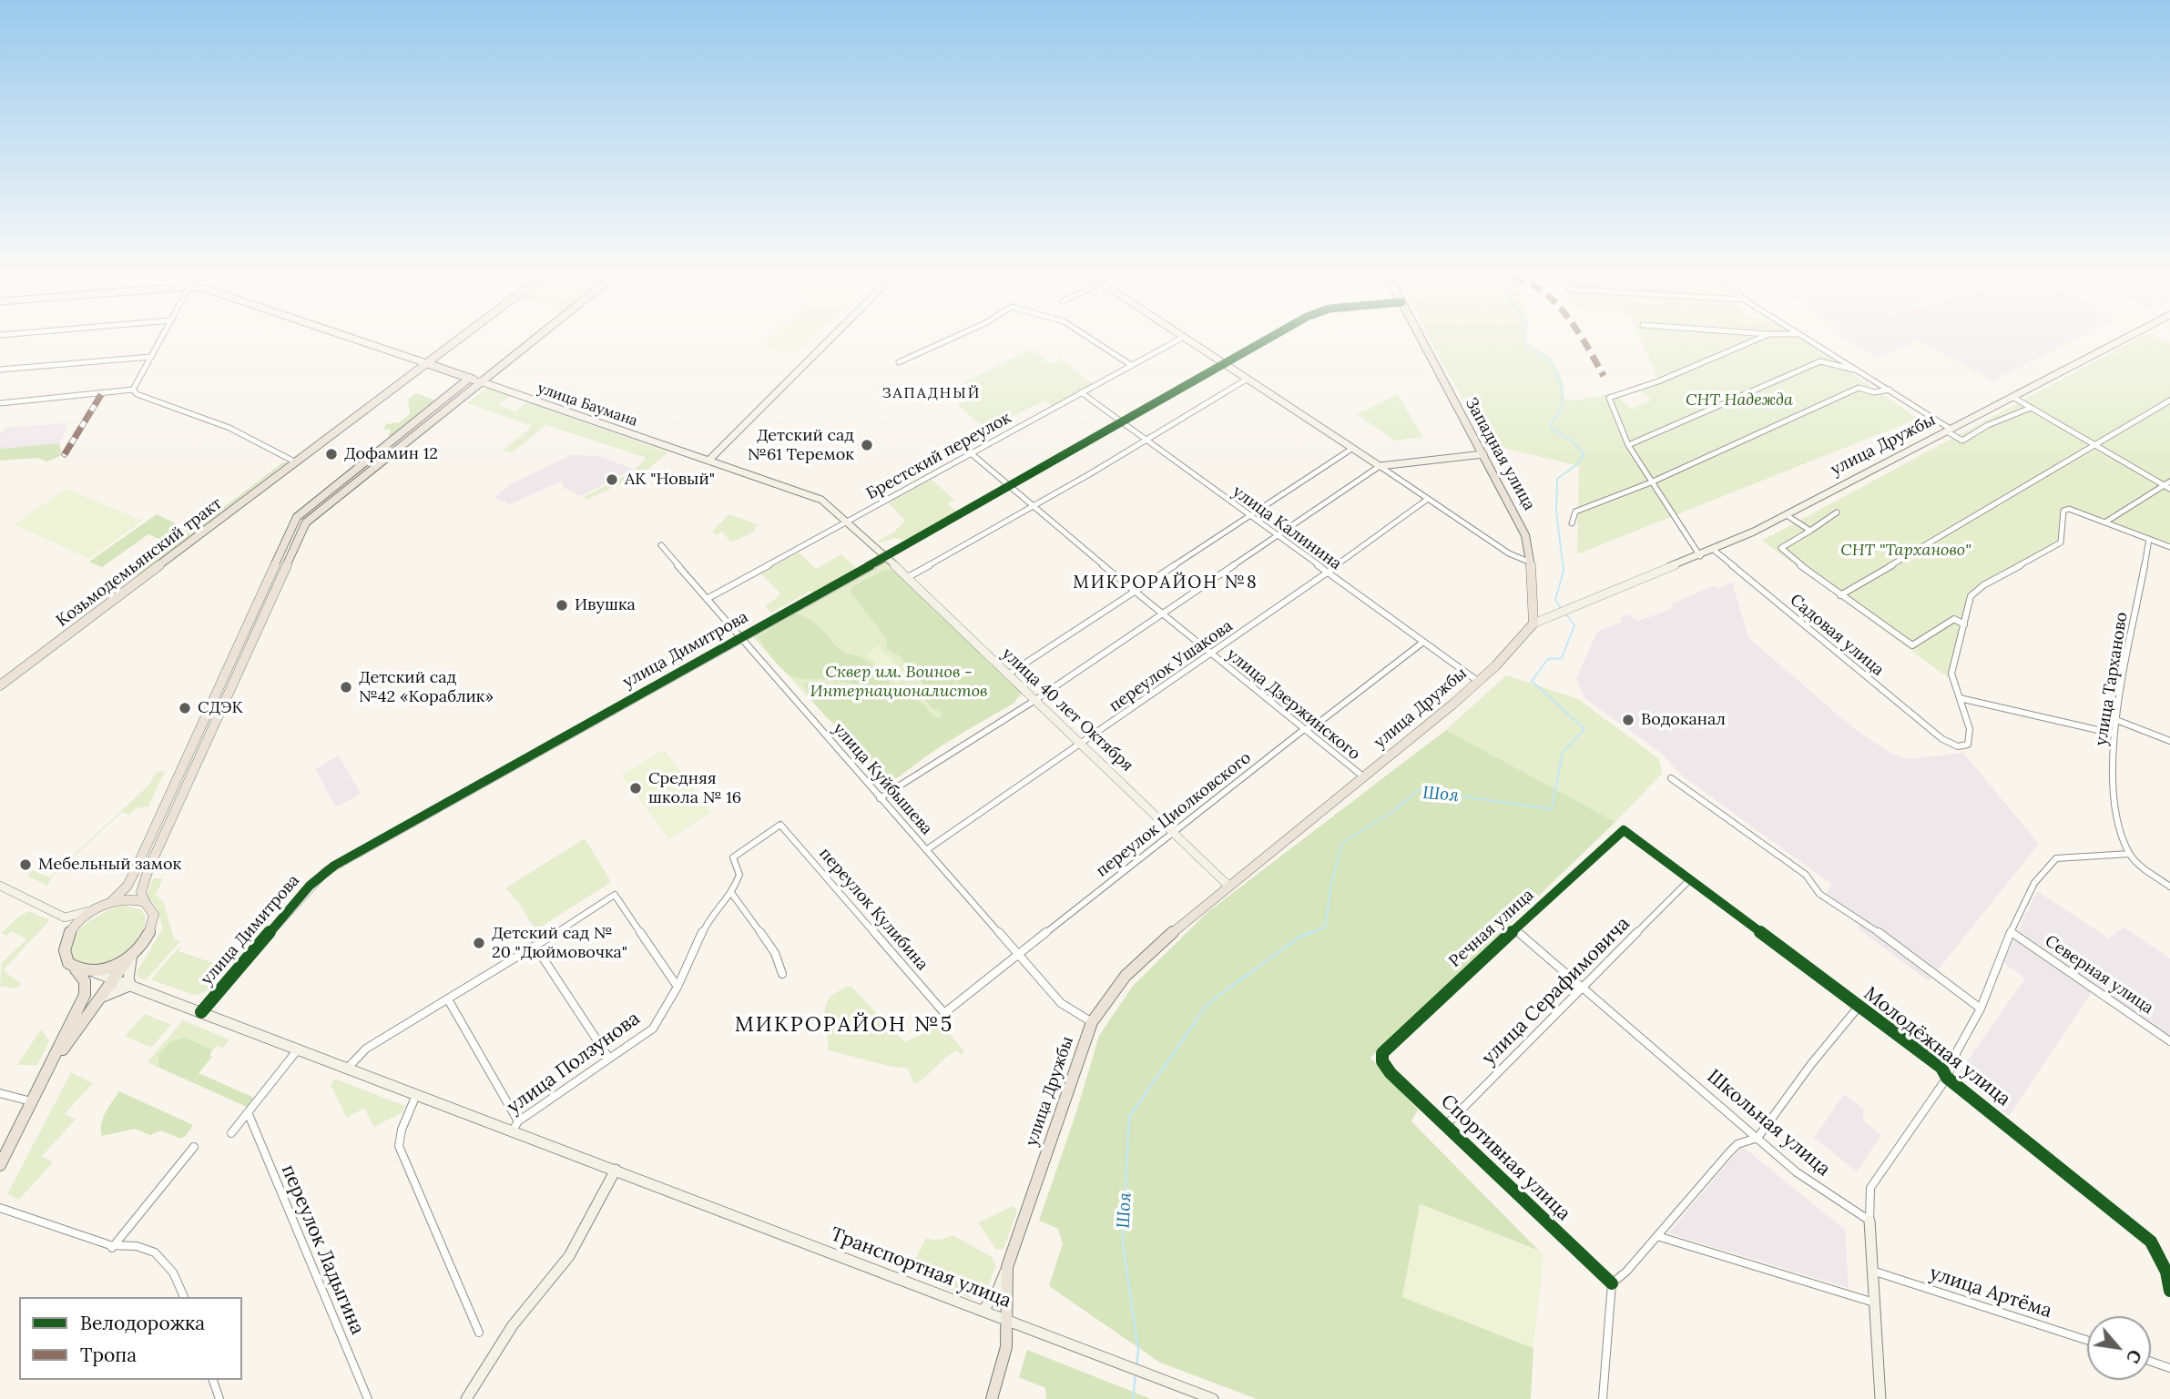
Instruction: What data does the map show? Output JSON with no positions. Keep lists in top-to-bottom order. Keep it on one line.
{"streets":{"main road":["улица Баумана","улица Дружбы","Западная улица","Козьмодемьянский тракт"],"street":["Брестский переулок","улица Калинина","Садовая улица","улица Димитрова","переулок Ушакова","улица Тарханово","улица Дзержинского","улица 40 лет Октября","улица Куйбышева","переулок Циолковского","переулок Кулибина","Речная улица","Северная улица","улица Серафимовича","Молодёжная улица","улица Ползунова","Школьная улица","Спортивная улица","переулок Ладыгина","Транспортная улица","улица Артёма"]},"crossings":[["улица Баумана","Брестский переулок"],["улица Баумана","Козьмодемьянский тракт"],["улица Баумана","улица Димитрова"],["улица Баумана","улица 40 лет Октября"],["улица Дружбы","Западная улица"],["улица Дружбы","улица Калинина"],["улица Дружбы","Садовая улица"],["улица Дружбы","улица Дзержинского"],["улица Дружбы","улица 40 лет Октября"],["улица Дружбы","улица Куйбышева"],["улица Дружбы","Транспортная улица"],["Брестский переулок","улица Калинина"],["Брестский переулок","улица Дзержинского"],["Брестский переулок","улица Куйбышева"],["улица Калинина","улица Димитрова"],["улица Калинина","переулок Ушакова"],["улица Калинина","переулок Циолковского"],["улица Димитрова","улица Дзержинского"],["улица Димитрова","улица 40 лет Октября"],["улица Димитрова","улица Куйбышева"],["улица Димитрова","улица Ползунова"],["переулок Ушакова","улица Дзержинского"],["переулок Ушакова","улица 40 лет Октября"],["переулок Ушакова","улица Куйбышева"],["улица Дзержинского","переулок Циолковского"],["улица 40 лет Октября","переулок Циолковского"],["улица Куйбышева","переулок Циолковского"],["переулок Циолковского","переулок Кулибина"],["переулок Кулибина","улица Ползунова"],["Речная улица","Молодёжная улица"],["Речная улица","Школьная улица"],["Речная улица","Спортивная улица"],["улица Серафимовича","Молодёжная улица"],["улица Серафимовича","Школьная улица"],["улица Серафимовича","Спортивная улица"],["улица Ползунова","Транспортная улица"]],"districts":["ЗАПАДНЫЙ","МИКРОРАЙОН №8","МИКРОРАЙОН №5"],"water":["Шоя"],"parks":["СНТ Надежда","СНТ \"Тарханово\"","Сквер им. Воинов - Интернационалистов"],"places":["Детский сад №61 Теремок","Дофамин 12","АК \"Новый\"","Ивушка","Детский сад №42 «Кораблик»","СДЭК","Водоканал","Средняя школа № 16","Мебельный замок","Детский сад № 20 \"Дюймовочка\""],"legend":["Велодорожка","Тропа"],"north":"bottom right"}
